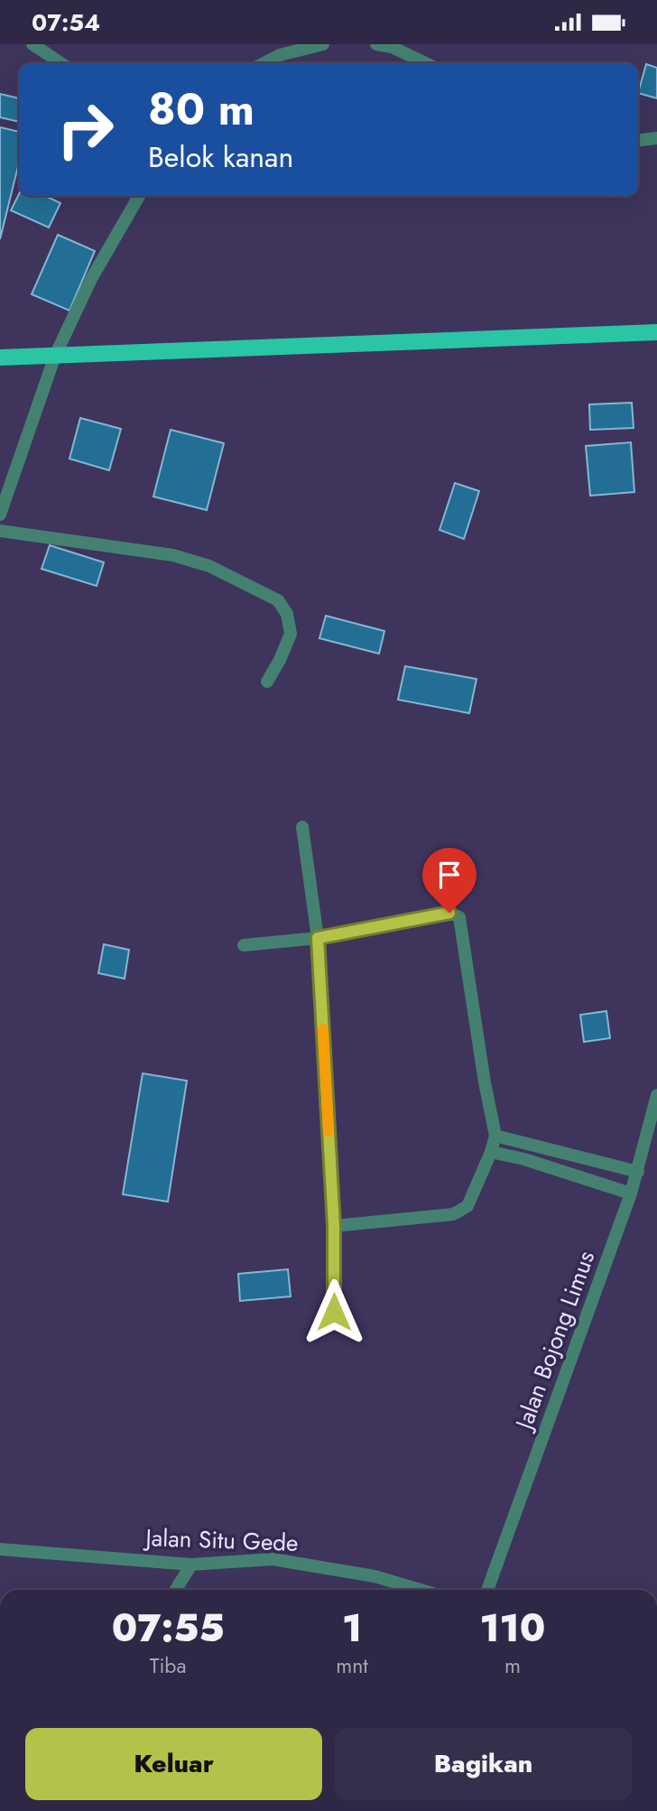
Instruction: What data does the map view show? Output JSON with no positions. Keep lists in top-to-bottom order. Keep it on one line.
{"streets":{"street":["Jalan Bojong Limus","Jalan Situ Gede"]},"page":{"status":"07:54","turn":["80 m","Belok kanan"],"eta":["07:55","Tiba","1","mnt","110","m"],"buttons":["Keluar","Bagikan"]}}
